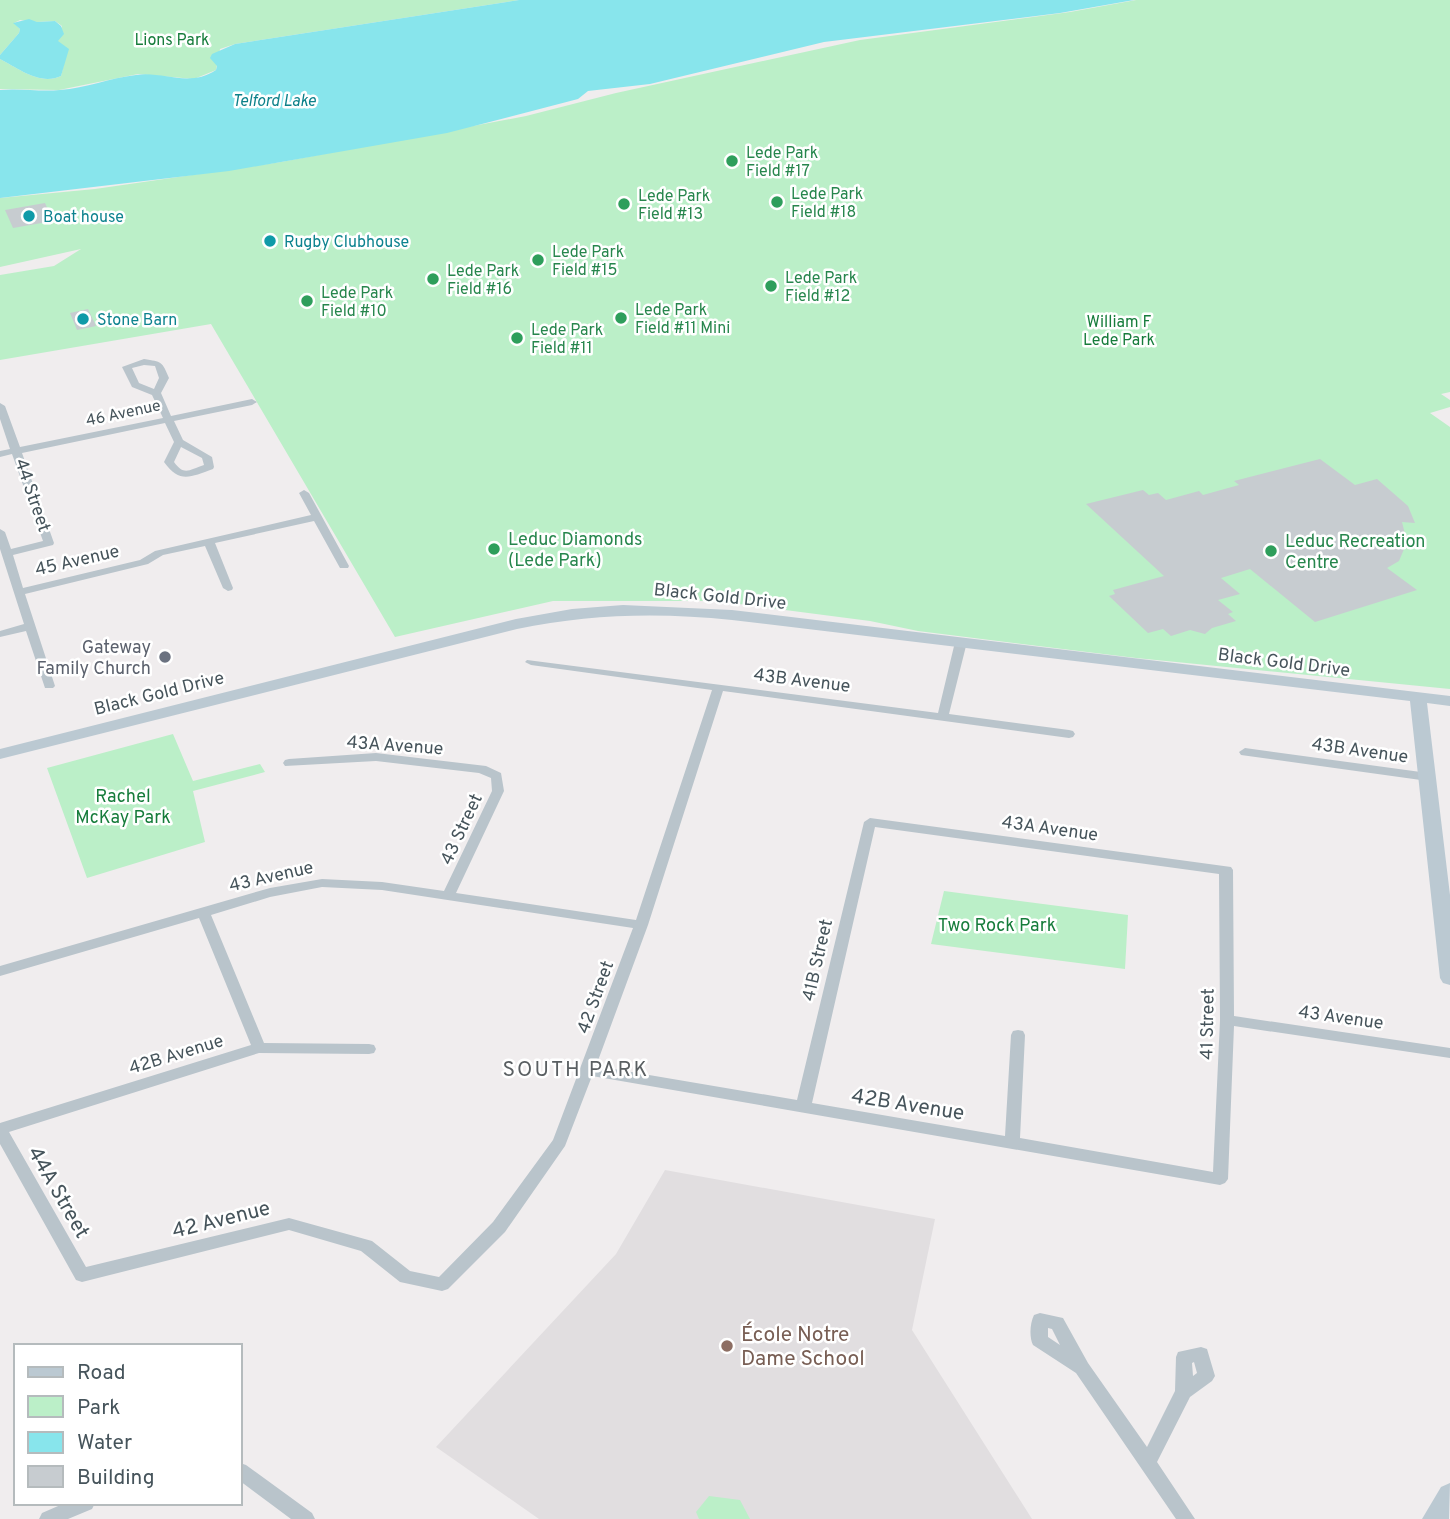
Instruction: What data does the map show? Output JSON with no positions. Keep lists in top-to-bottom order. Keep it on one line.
{"streets":{"main road":["Black Gold Drive"],"street":["46 Avenue","44 Street","45 Avenue","43B Avenue","43A Avenue","43 Street","43 Avenue","41B Street","42 Street","41 Street","42B Avenue","44A Street","42 Avenue"]},"crossings":[["46 Avenue","44 Street"],["43B Avenue","42 Street"],["43A Avenue","43 Street"],["43A Avenue","41B Street"],["43A Avenue","41 Street"],["43 Street","43 Avenue"],["43 Avenue","42 Street"],["43 Avenue","41 Street"],["41B Street","42B Avenue"],["42 Street","42B Avenue"],["42 Street","42 Avenue"],["41 Street","42B Avenue"],["42B Avenue","44A Street"],["44A Street","42 Avenue"]],"districts":["SOUTH PARK"],"water":["Telford Lake"],"parks":["Lions Park","William F Lede Park","Rachel McKay Park","Two Rock Park"],"places":["Lede Park Field #17","Lede Park Field #18","Lede Park Field #13","Boat house","Rugby Clubhouse","Lede Park Field #15","Lede Park Field #16","Lede Park Field #12","Lede Park Field #10","Lede Park Field #11 Mini","Stone Barn","Lede Park Field #11","Leduc Diamonds (Lede Park)","Leduc Recreation Centre","Gateway Family Church","École Notre Dame School"],"legend":["Road","Park","Water","Building"]}
